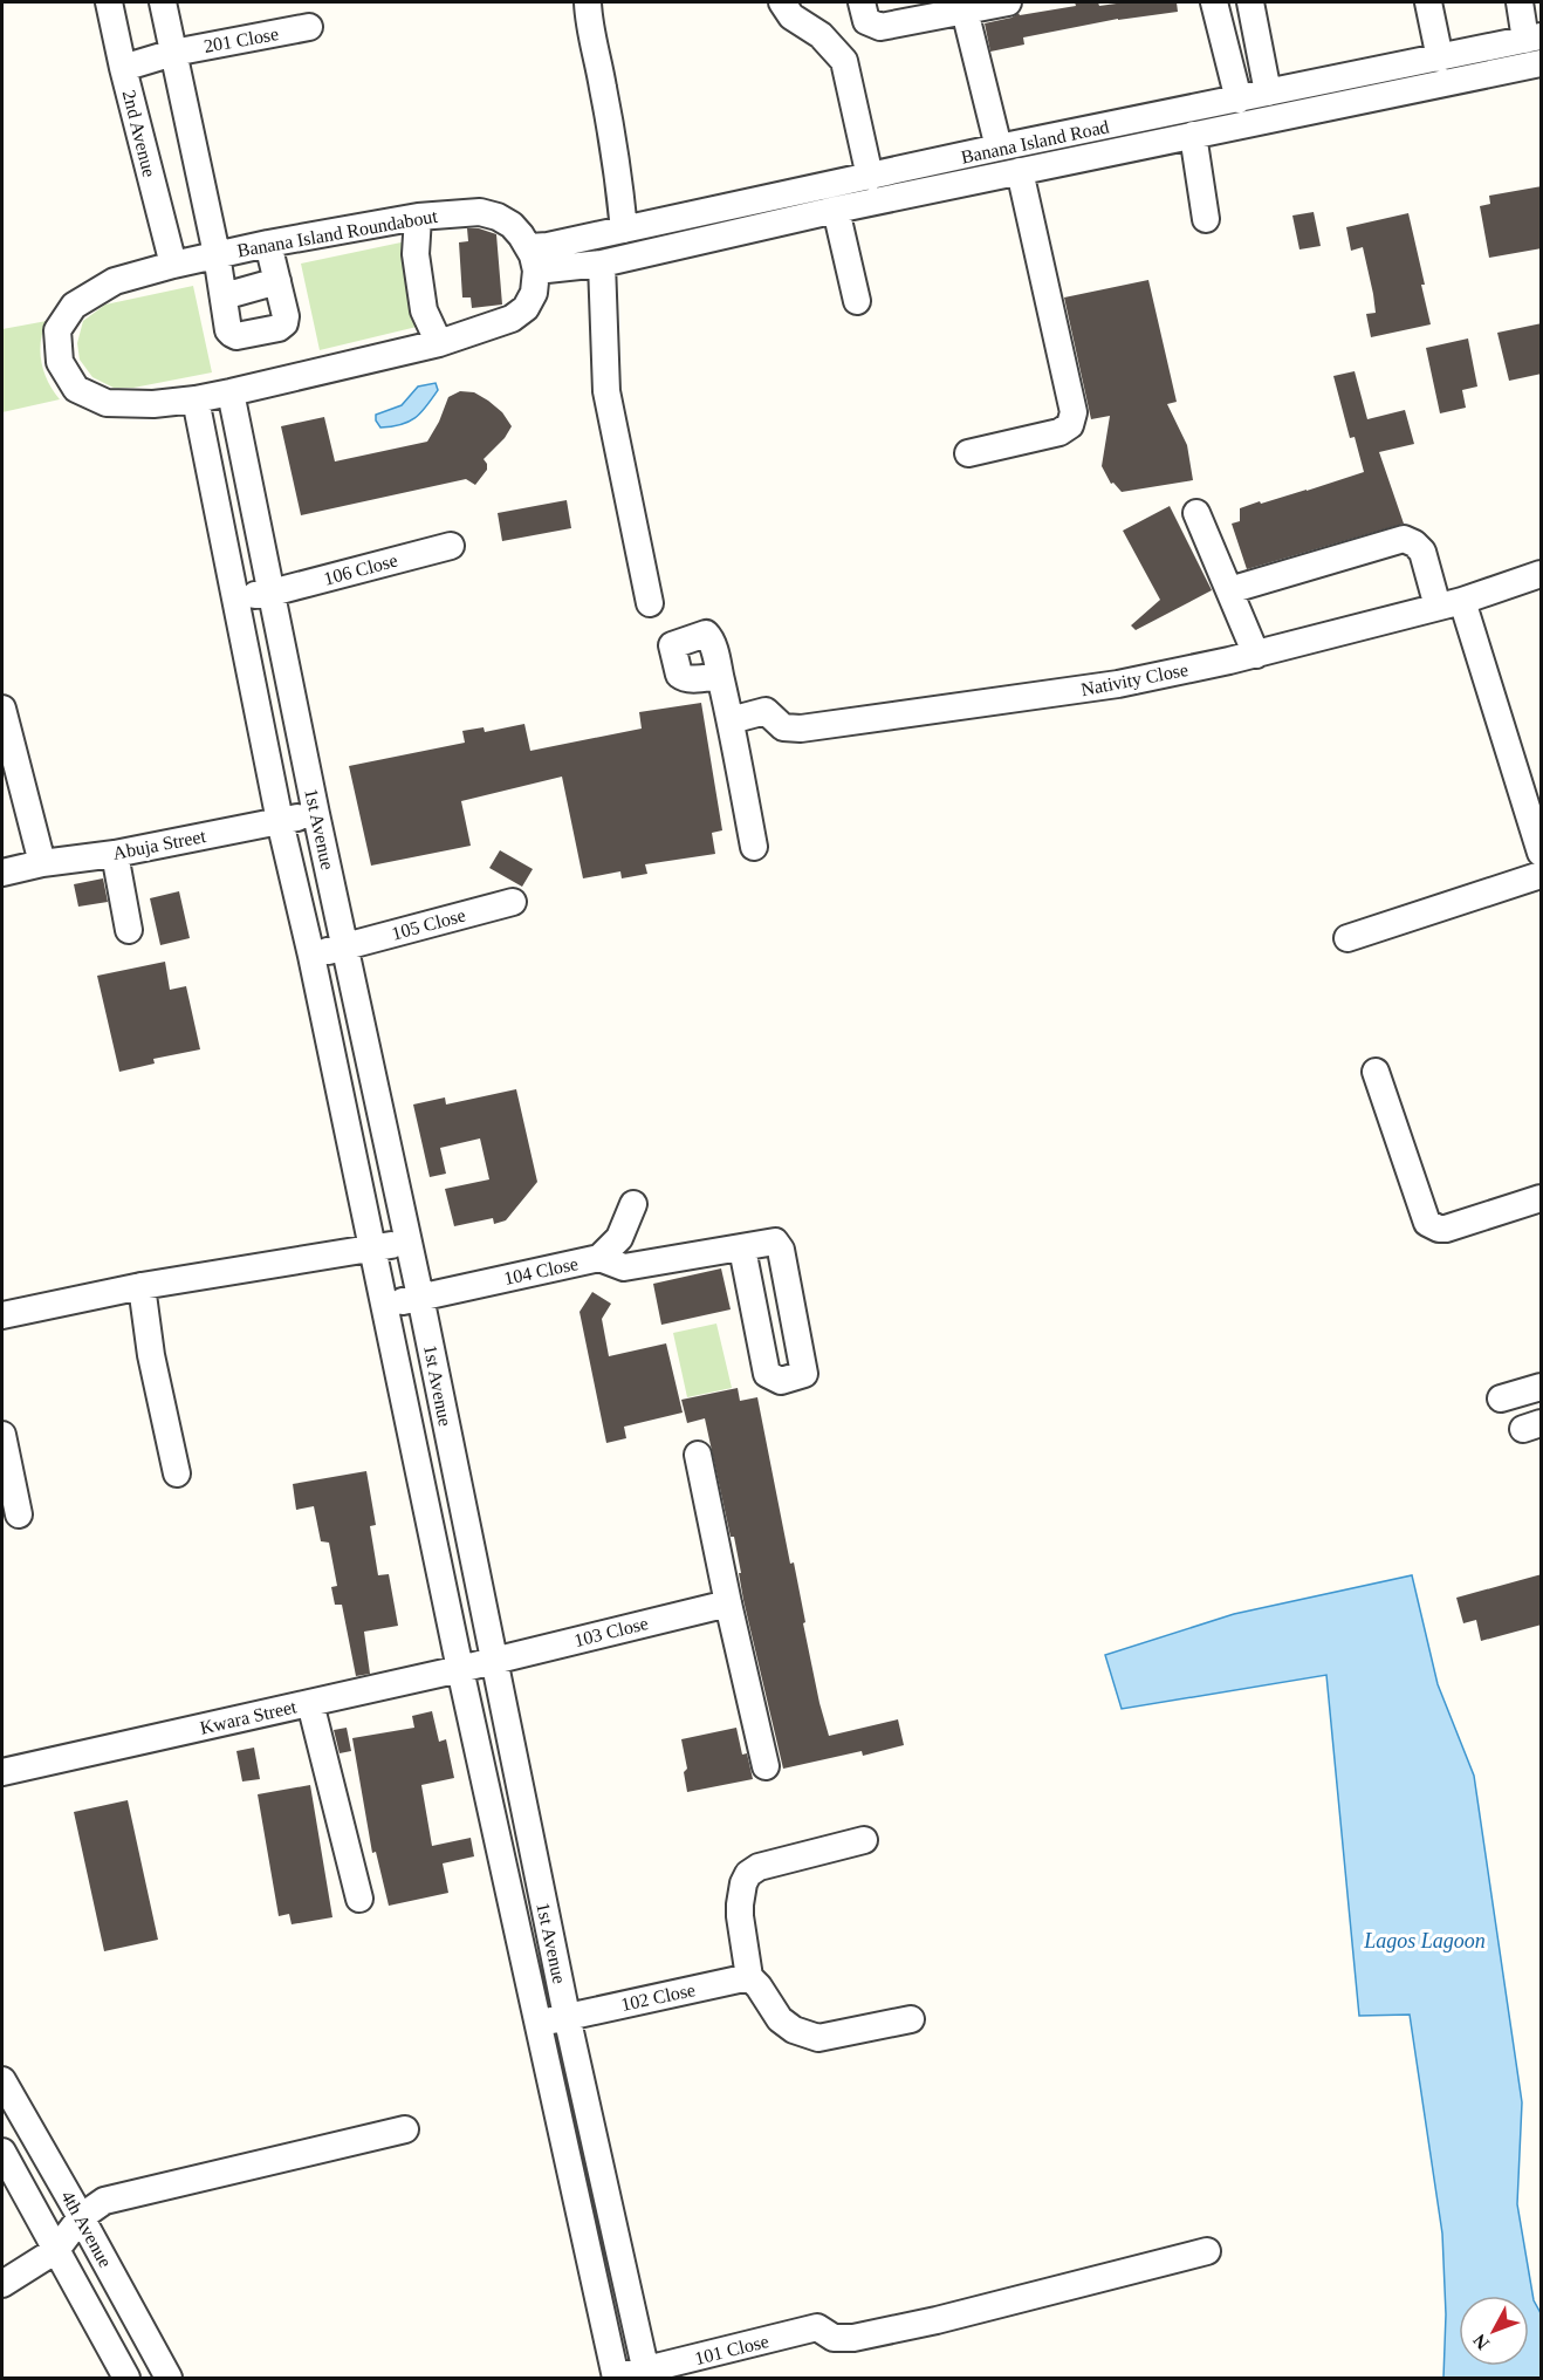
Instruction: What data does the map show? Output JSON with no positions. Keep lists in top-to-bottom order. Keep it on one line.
{"streets":{"street":["201 Close","2nd Avenue","Banana Island Road","Banana Island Roundabout","106 Close","Nativity Close","1st Avenue","Abuja Street","105 Close","104 Close","103 Close","Kwara Street","102 Close","4th Avenue","101 Close"]},"crossings":[["201 Close","2nd Avenue"],["2nd Avenue","Banana Island Roundabout"],["Banana Island Road","Banana Island Roundabout"],["Banana Island Roundabout","1st Avenue"],["106 Close","1st Avenue"],["1st Avenue","Abuja Street"],["1st Avenue","105 Close"],["1st Avenue","104 Close"],["1st Avenue","103 Close"],["1st Avenue","Kwara Street"],["1st Avenue","102 Close"],["1st Avenue","101 Close"],["103 Close","Kwara Street"]],"water":["Lagos Lagoon"],"north":"bottom left"}
